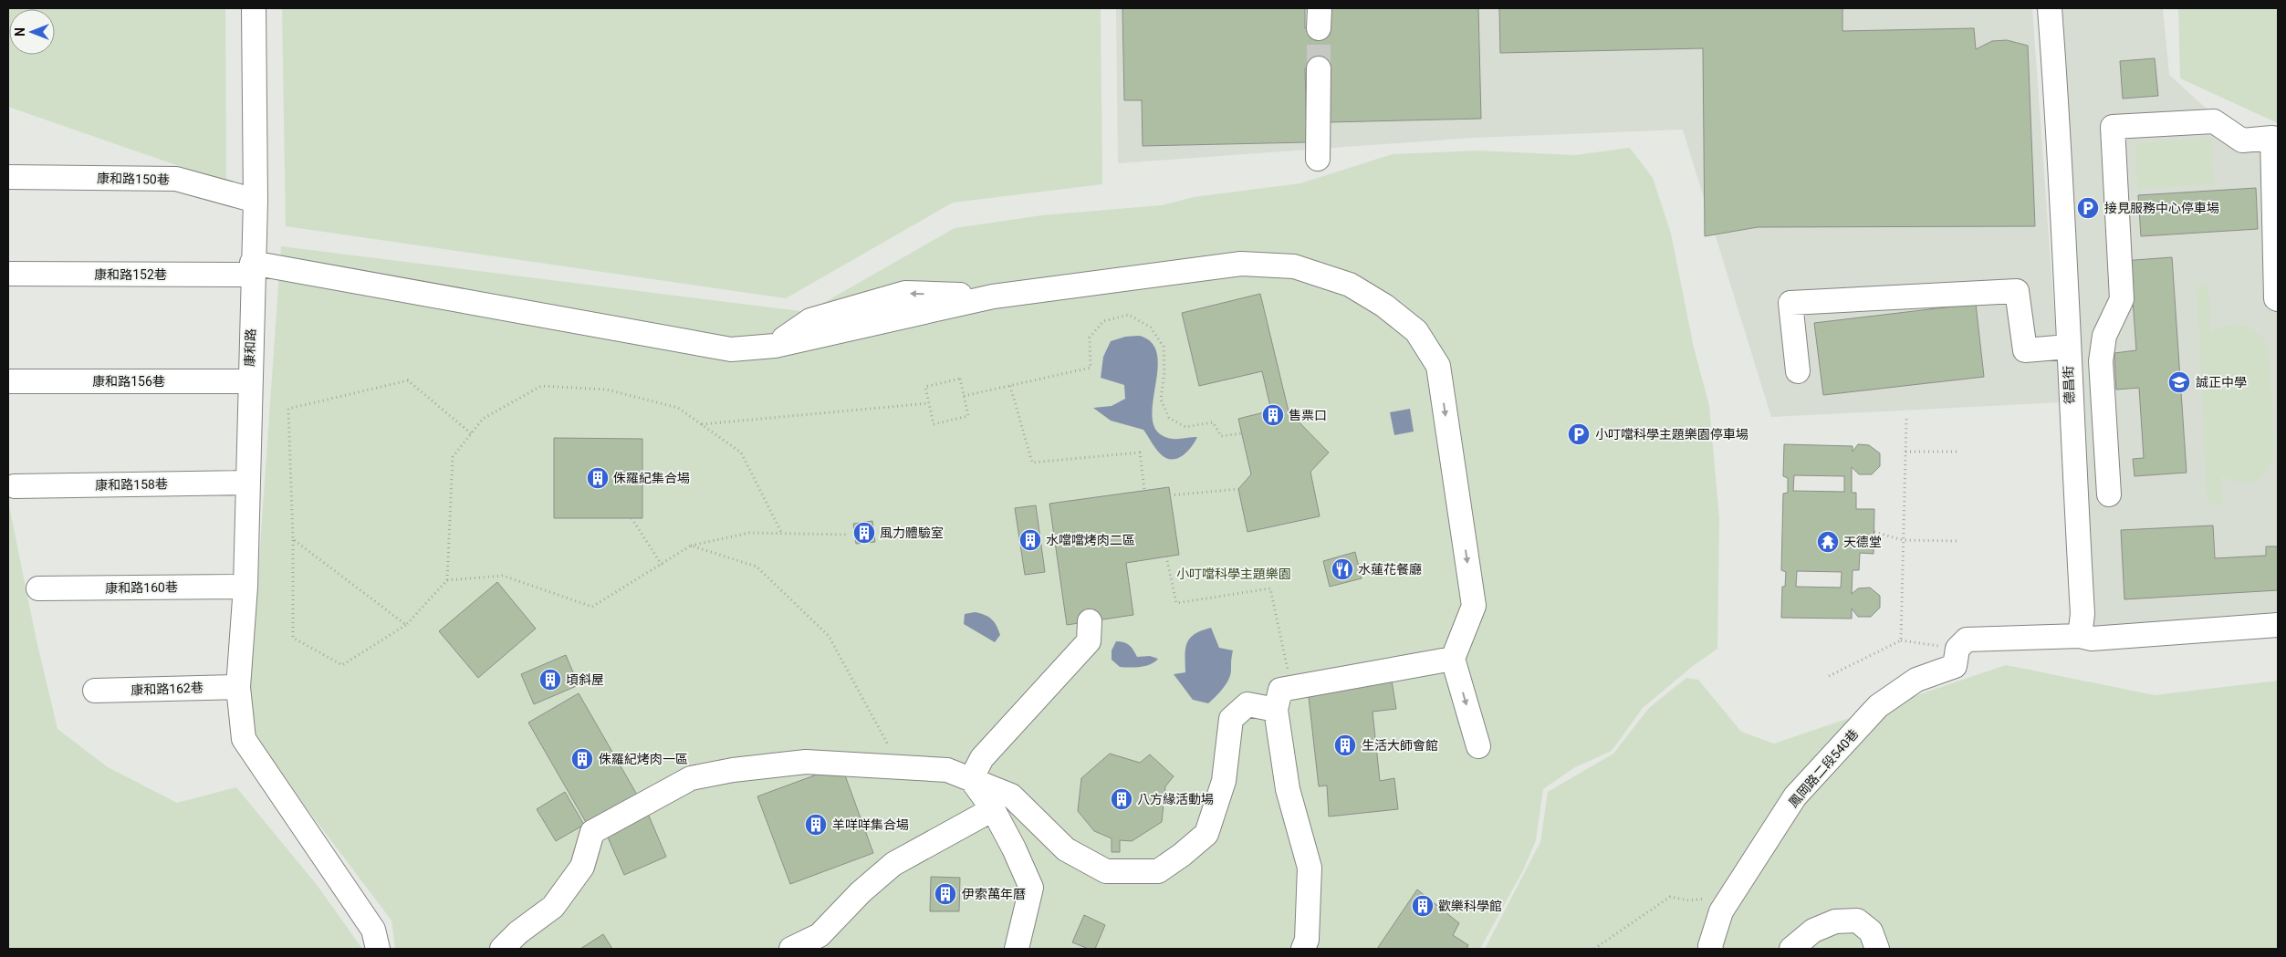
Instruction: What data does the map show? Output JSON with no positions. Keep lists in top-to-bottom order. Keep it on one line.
{"streets":{"street":["康和路150巷","康和路152巷","康和路","康和路156巷","德昌街","康和路158巷","康和路160巷","康和路162巷","鳳岡路二段540巷"]},"crossings":[["康和路150巷","康和路"],["康和路152巷","康和路"],["康和路","康和路156巷"],["康和路","康和路158巷"],["康和路","康和路160巷"],["康和路","康和路162巷"]],"one_way":["康和路152巷"],"parks":["小叮噹科學主題樂園"],"places":{"parking":["接見服務中心停車場","小叮噹科學主題樂園停車場"],"school or university":["誠正中學"],"building":["售票口","侏羅紀集合場","風力體驗室","水噹噹烤肉二區","頃斜屋","生活大師會館","侏羅紀烤肉一區","八方緣活動場","羊咩咩集合場","伊索萬年曆","歡樂科學館"],"temple":["天德堂"],"restaurant":["水蓮花餐廳"]},"north":"left"}
